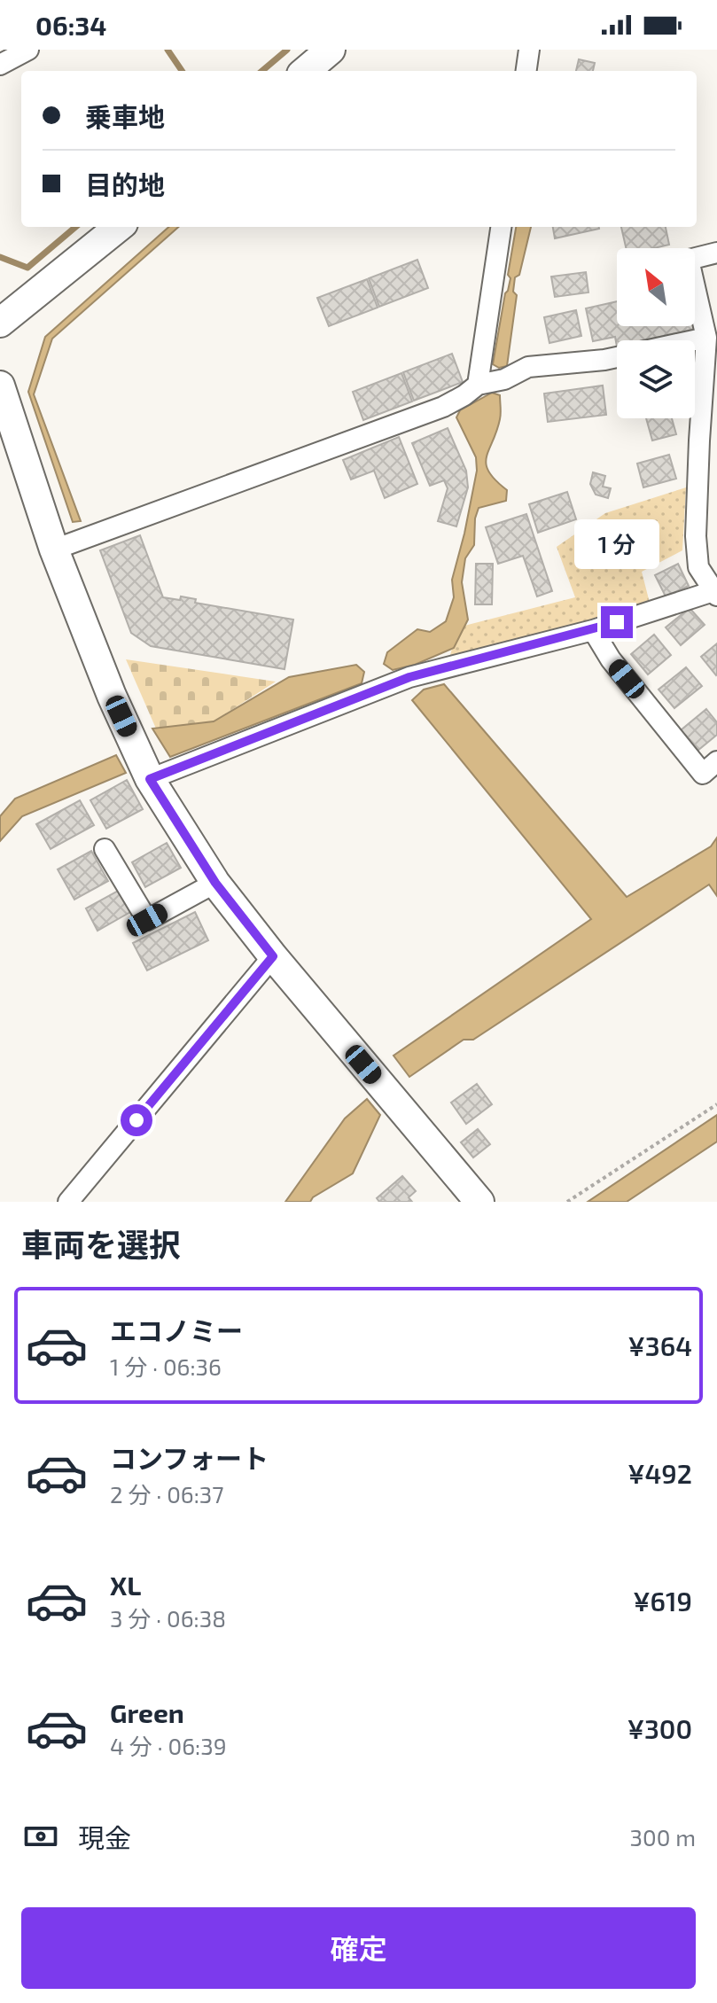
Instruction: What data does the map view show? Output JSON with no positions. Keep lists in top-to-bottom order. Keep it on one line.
{"north":"top left","page":{"status":"06:34","banner":["乗車地","目的地"],"bubble":"1 分","heading":"車両を選択","list":[{"name":"エコノミー","note":"1 分 · 06:36","value":"¥364"},{"name":"コンフォート","note":"2 分 · 06:37","value":"¥492"},{"name":"XL","note":"3 分 · 06:38","value":"¥619"},{"name":"Green","note":"4 分 · 06:39","value":"¥300"}],"pay":["現金","300 m"],"buttons":"確定"}}
